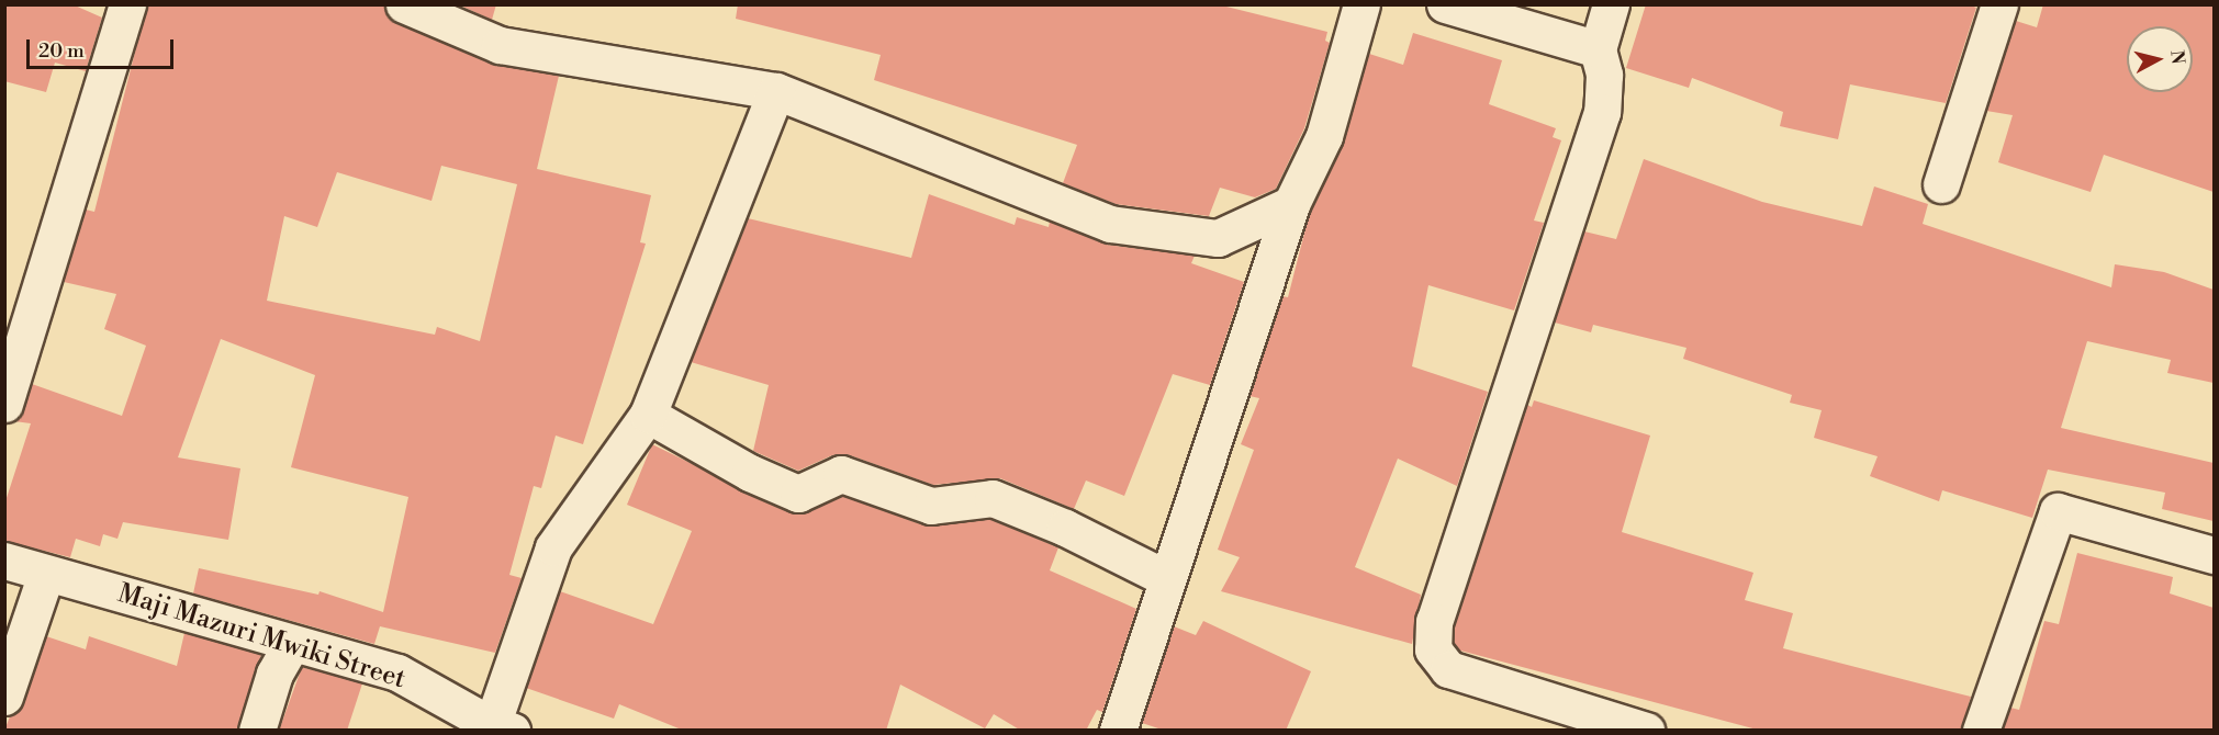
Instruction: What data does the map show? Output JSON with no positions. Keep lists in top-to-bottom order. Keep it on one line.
{"streets":{"street":["Maji Mazuri Mwiki Street"]},"scale_bar":"20 m","north":"right"}
